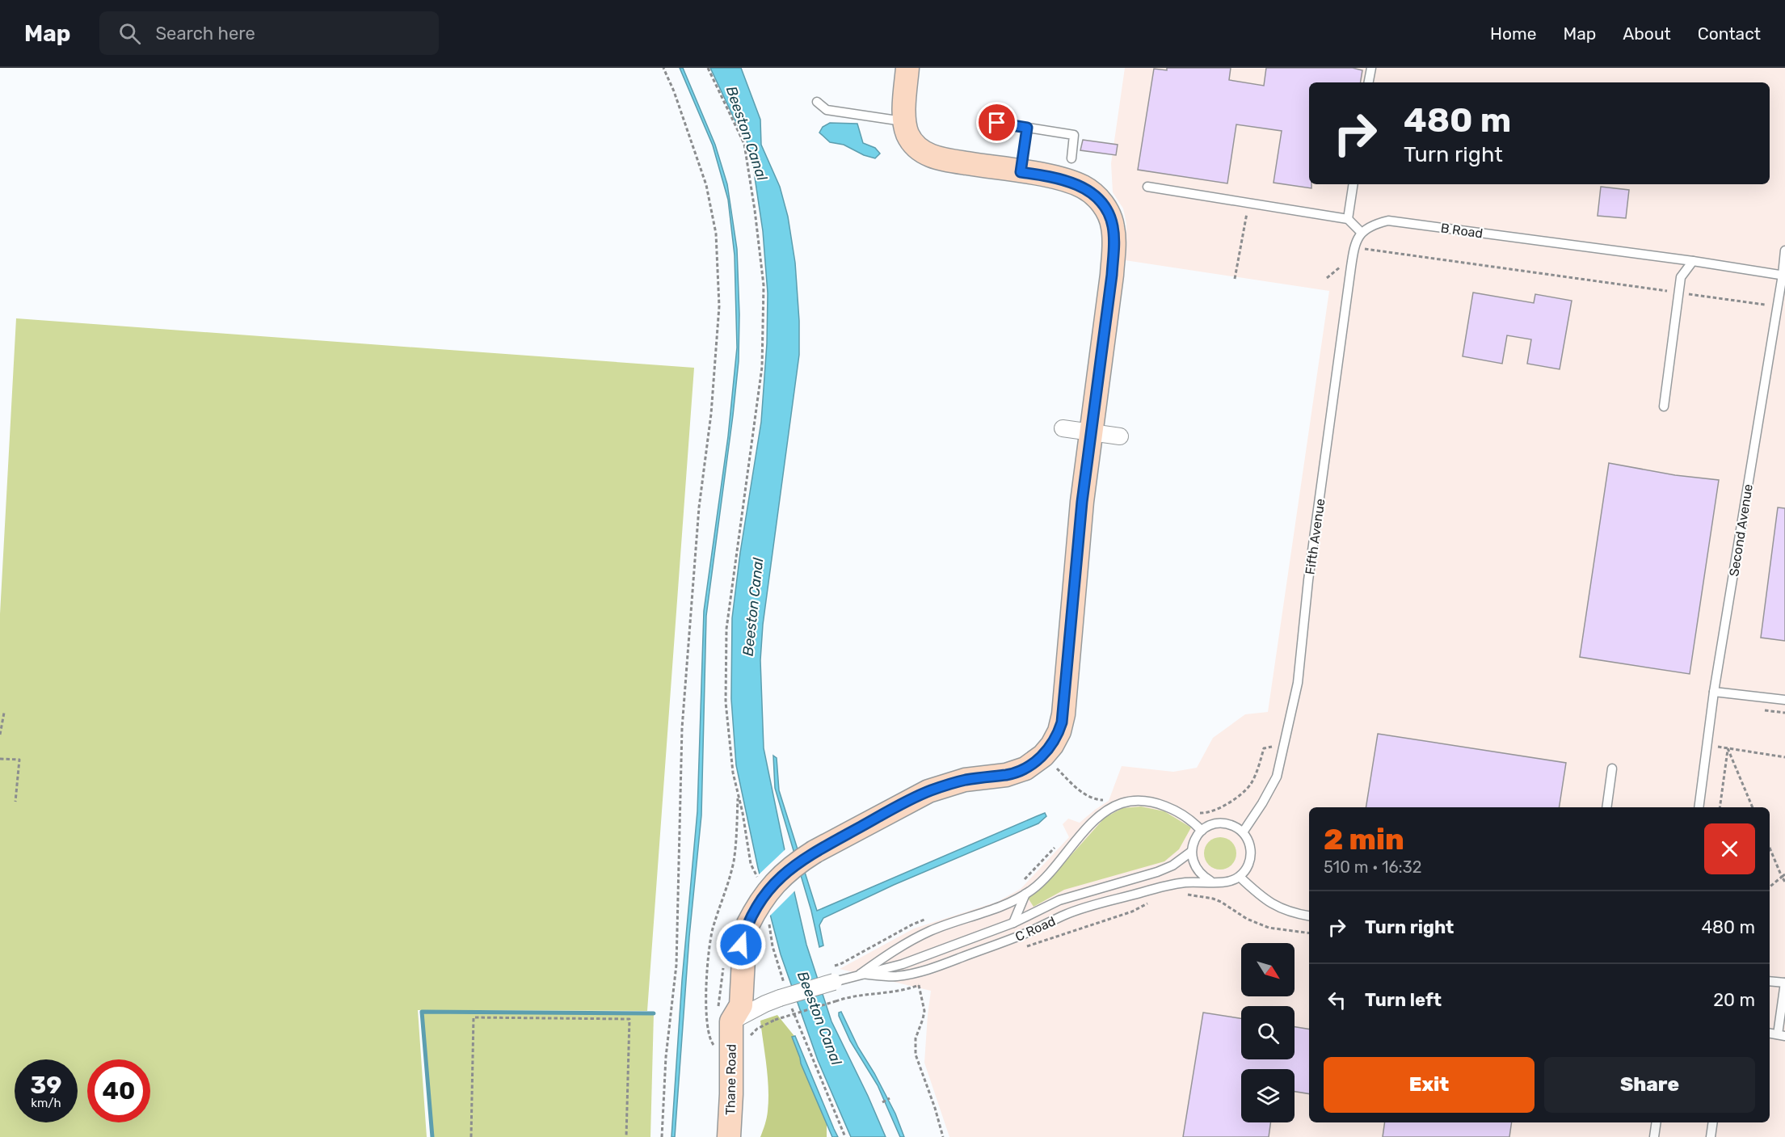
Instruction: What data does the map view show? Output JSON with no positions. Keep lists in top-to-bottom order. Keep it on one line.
{"streets":{"street":["Thane Road"],"lane":["B Road","Second Avenue","Fifth Avenue","C Road"]},"crossings":[["B Road","Second Avenue"],["B Road","Fifth Avenue"],["Fifth Avenue","C Road"]],"water":["Beeston Canal"],"north":"bottom right","page":{"header":"Map","search":"Search here","nav":["Home","Map","About","Contact"],"turn":["480 m","Turn right"],"heading":["2 min","510 m · 16:32"],"list":[{"name":"Turn right","value":"480 m"},{"name":"Turn left","value":"20 m"}],"buttons":["Exit","Share"],"speed":"39 km/h","limit":"40"}}
